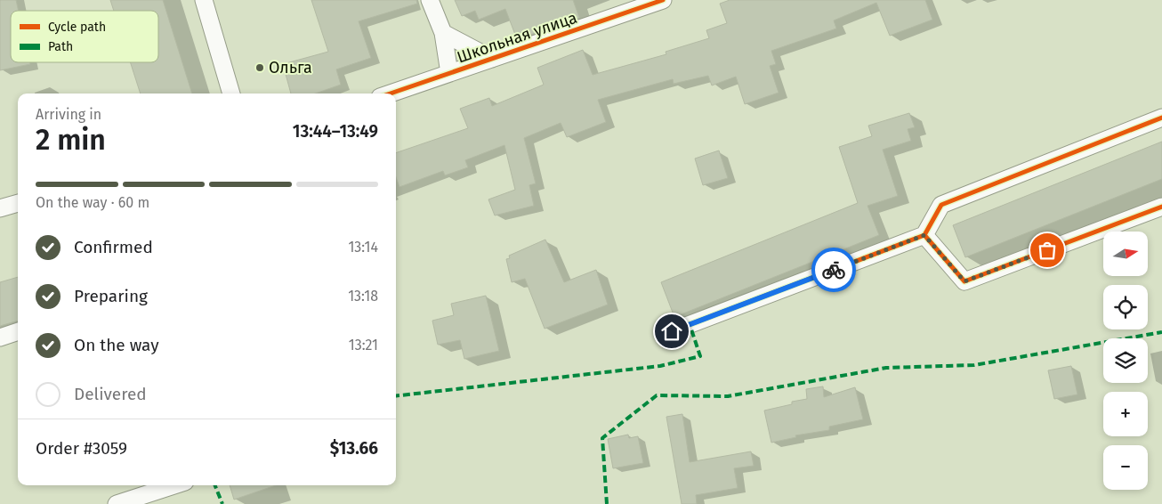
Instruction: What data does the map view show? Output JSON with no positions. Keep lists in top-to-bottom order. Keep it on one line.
{"streets":{"street":["Школьная улица"]},"places":["Ольга"],"legend":["Cycle path","Path"],"north":"right","page":{"heading":["2 min","Arriving in","13:44–13:49"],"panel":["Order #3059","$13.66"],"bar":"On the way · 60 m","list":[["Confirmed","13:14"],["Preparing","13:18"],["On the way","13:21"],"Delivered"],"map_buttons":["+","−"]}}
